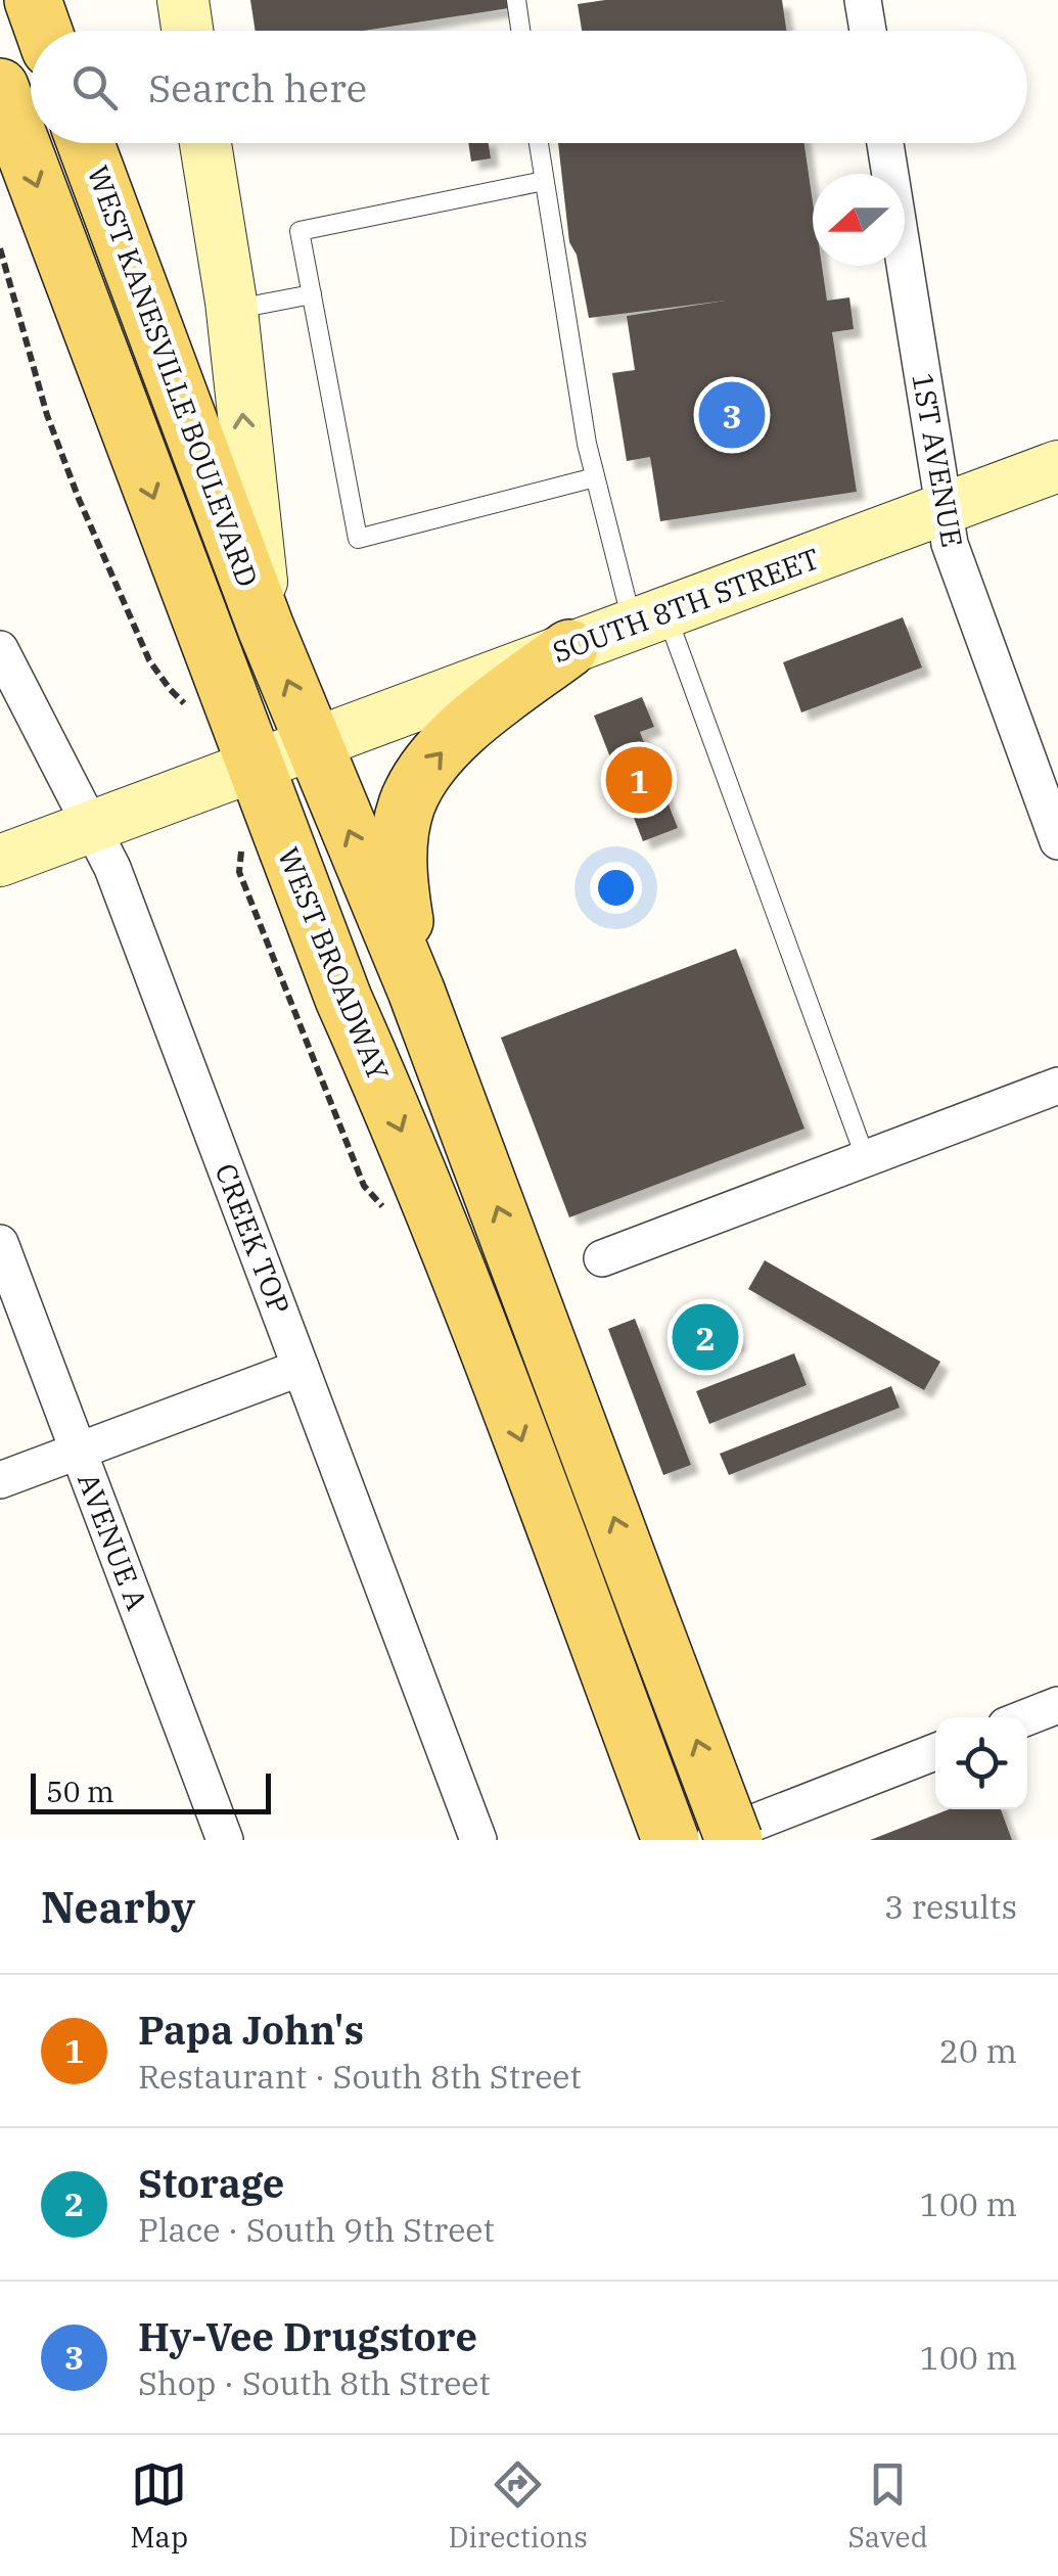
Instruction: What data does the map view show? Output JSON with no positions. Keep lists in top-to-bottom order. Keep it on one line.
{"streets":{"main road":["WEST KANESVILLE BOULEVARD","SOUTH 8TH STREET","WEST BROADWAY"],"street":["1ST AVENUE","CREEK TOP","AVENUE A"]},"crossings":[["1ST AVENUE","SOUTH 8TH STREET"],["SOUTH 8TH STREET","WEST BROADWAY"],["SOUTH 8TH STREET","CREEK TOP"]],"scale_bar":"50 m","north":"left","page":{"search":"Search here","pins":["3","1","2"],"scale":"50 m","heading":["Nearby","3 results"],"list":[{"mark":"1","name":"Papa John's","note":"Restaurant · South 8th Street","value":"20 m"},{"mark":"2","name":"Storage","note":"Place · South 9th Street","value":"100 m"},{"mark":"3","name":"Hy-Vee Drugstore","note":"Shop · South 8th Street","value":"100 m"}],"nav":["Map","Directions","Saved"]}}
